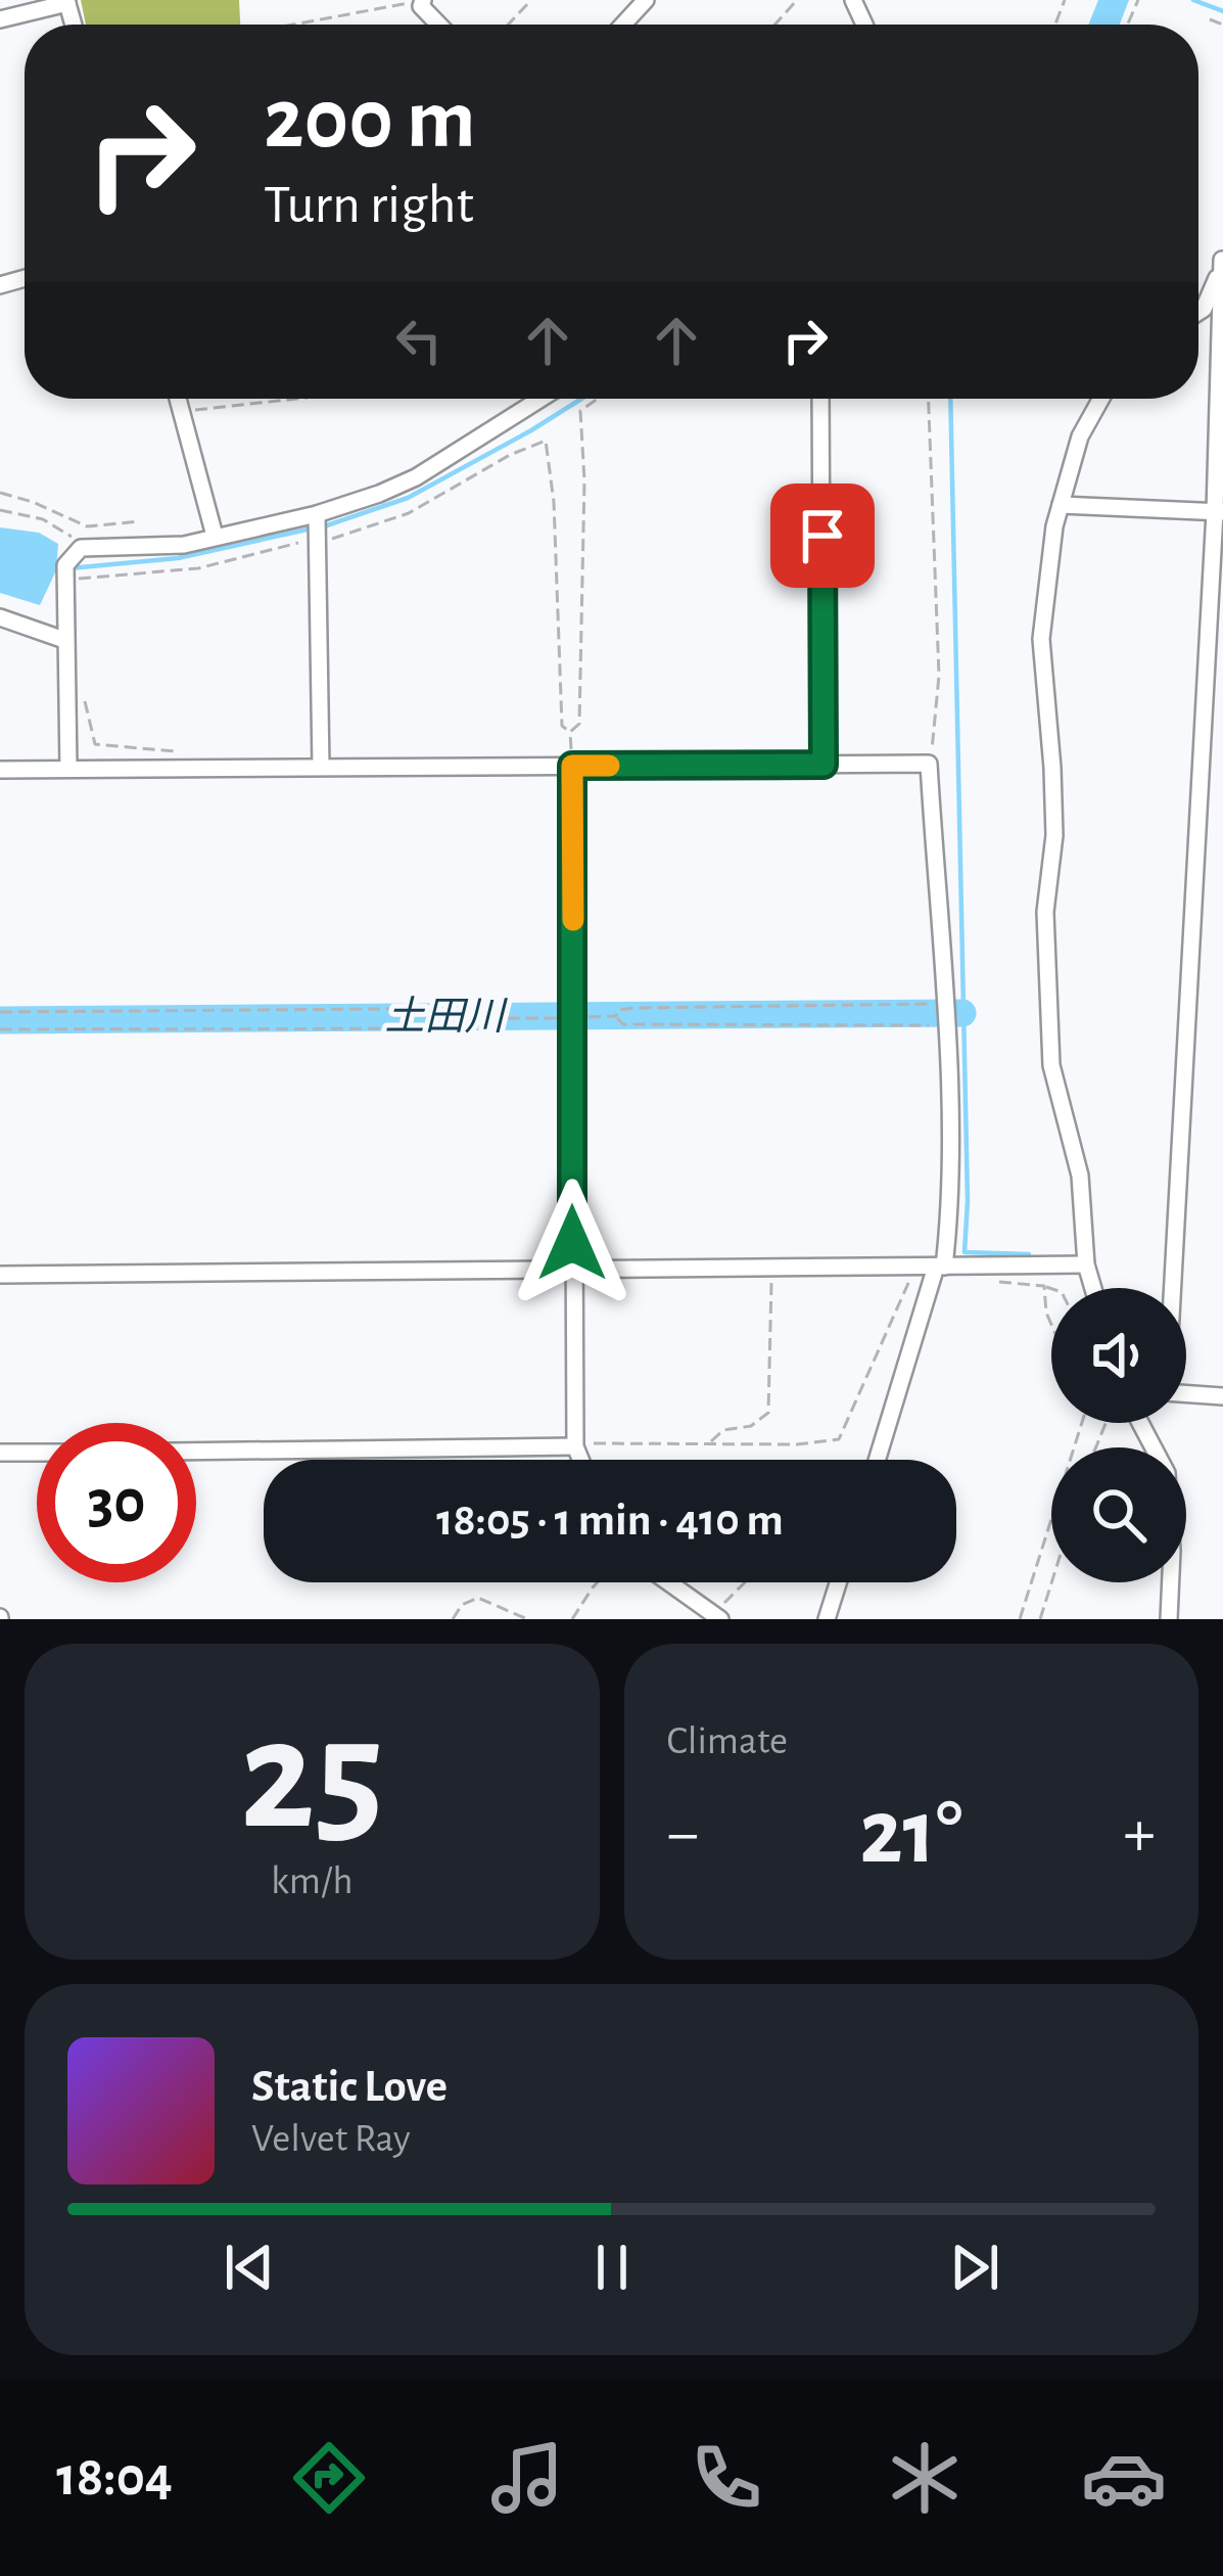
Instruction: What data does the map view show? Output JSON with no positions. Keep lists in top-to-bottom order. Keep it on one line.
{"water":["土田川"],"page":{"turn":["200 m","Turn right"],"limit":"30","trip":"18:05 · 1 min · 410 m","tile":[["25","km/h"],"Climate"],"heat":["−","21°","+"],"song":["Static Love","Velvet Ray"],"tabs":"18:04"}}
